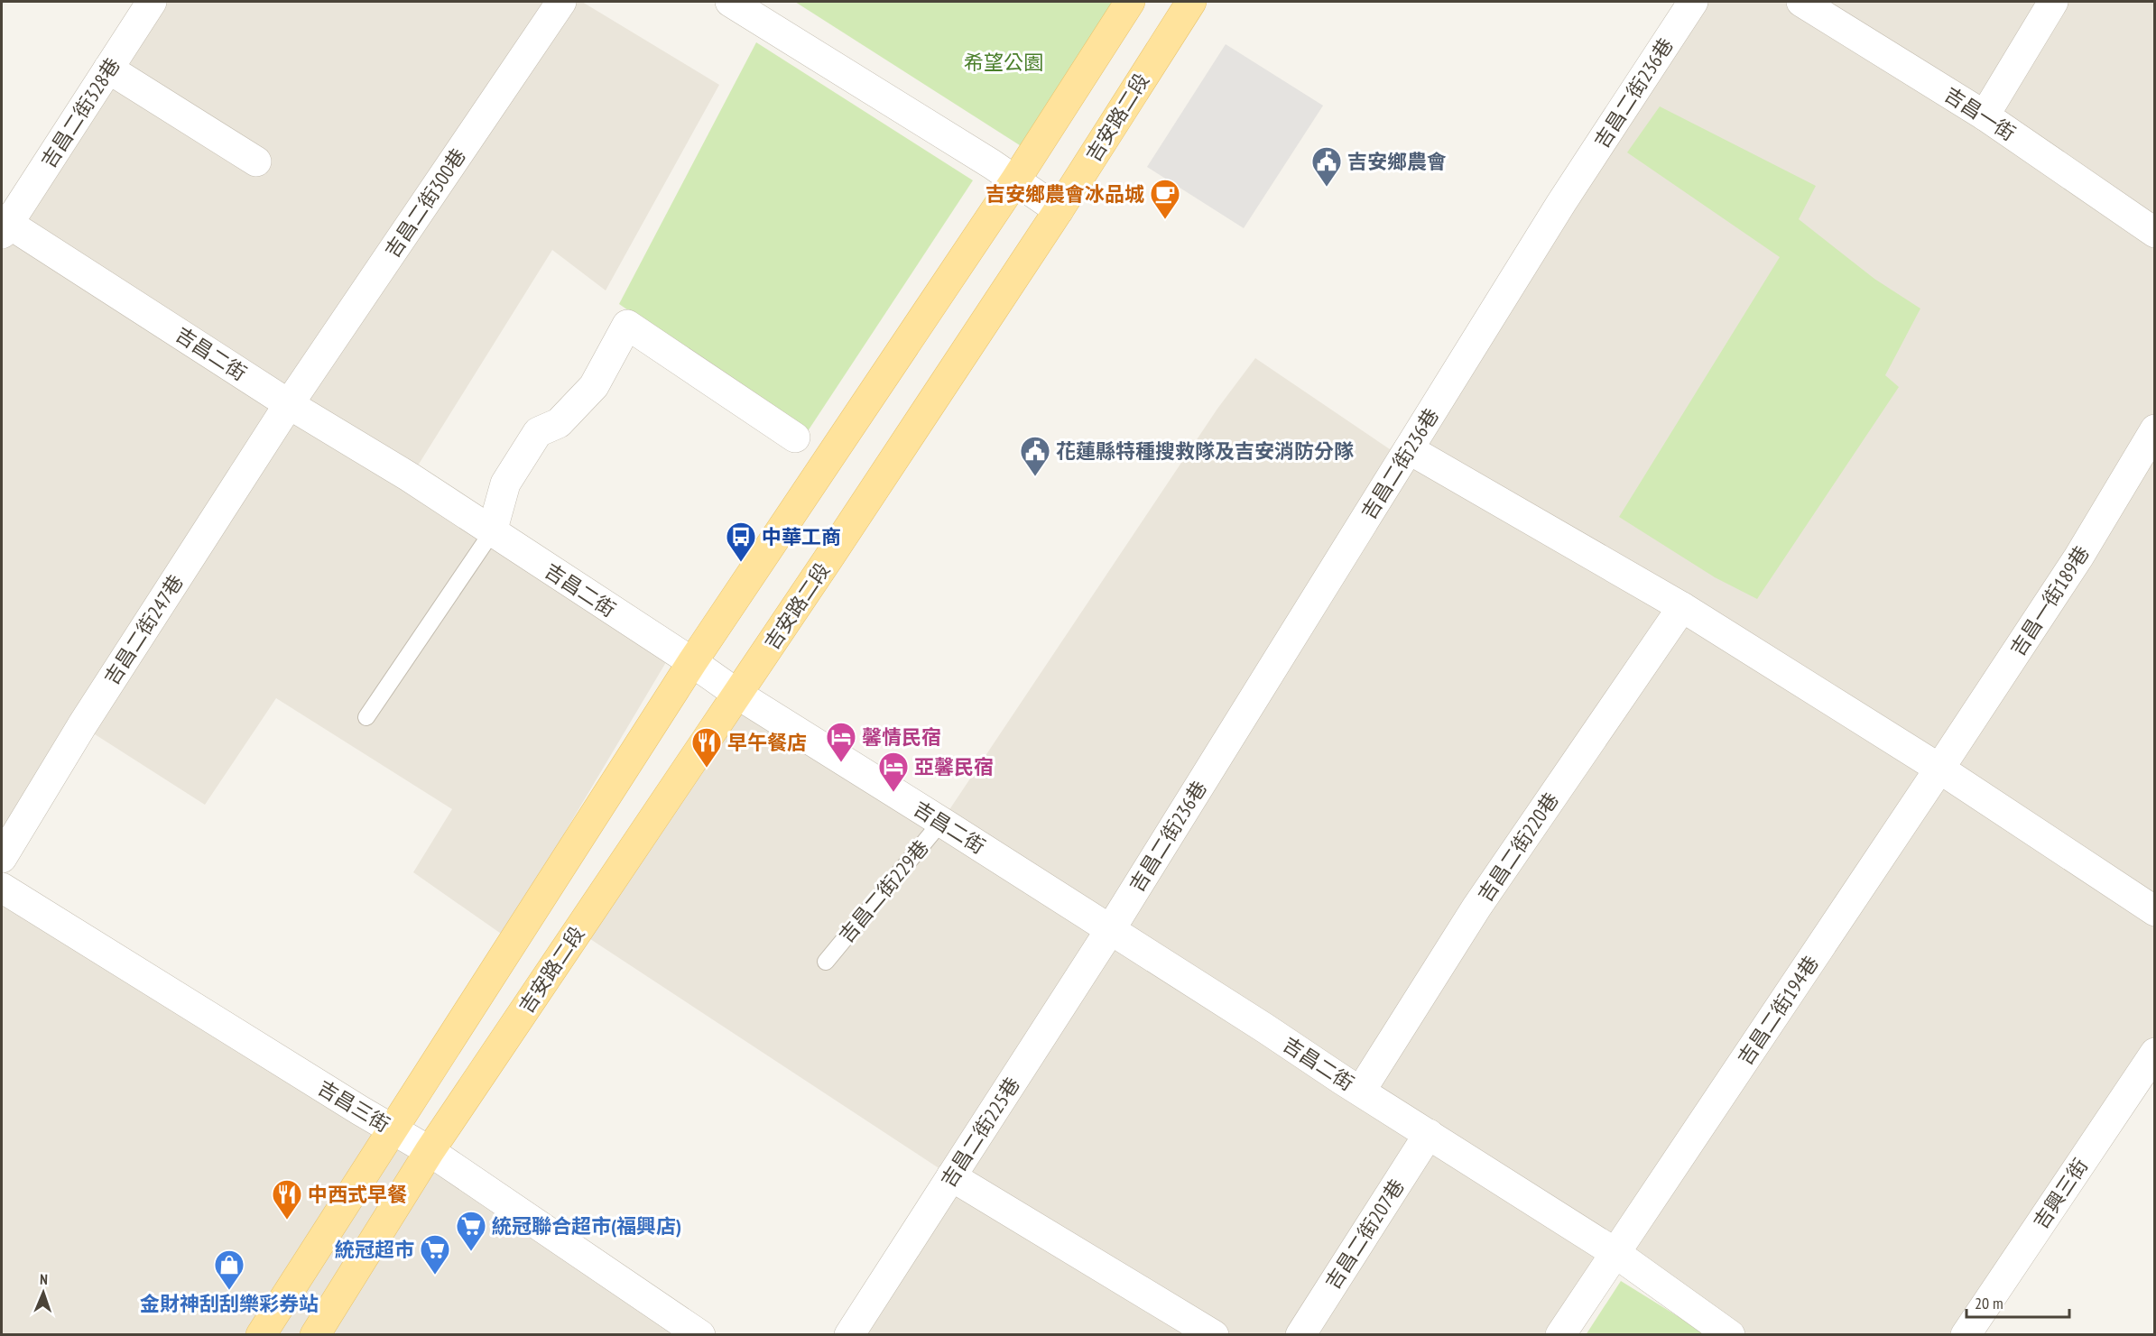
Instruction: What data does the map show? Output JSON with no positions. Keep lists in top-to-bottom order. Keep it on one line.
{"streets":{"main road":["吉安路二段"],"street":["吉昌二街236巷","吉昌二街328巷","吉昌一街","吉昌二街300巷","吉昌二街","吉昌一街189巷","吉昌二街247巷","吉昌二街220巷","吉昌二街194巷","吉昌三街","吉昌二街225巷","吉興三街","吉昌二街207巷"],"lane":["吉昌二街229巷"]},"crossings":[["吉昌二街236巷","吉昌二街"],["吉昌二街236巷","吉昌二街225巷"],["吉昌二街328巷","吉昌二街"],["吉安路二段","吉昌二街"],["吉安路二段","吉昌三街"],["吉昌二街300巷","吉昌二街"],["吉昌二街300巷","吉昌二街247巷"],["吉昌二街","吉昌二街247巷"],["吉昌二街","吉昌二街220巷"],["吉昌二街","吉昌二街229巷"],["吉昌二街","吉昌二街194巷"],["吉昌二街","吉昌二街225巷"],["吉昌二街","吉昌二街207巷"],["吉昌一街189巷","吉昌二街194巷"]],"parks":["希望公園"],"places":{"public building":["吉安鄉農會","花蓮縣特種搜救隊及吉安消防分隊"],"cafe":["吉安鄉農會冰品城"],"bus stop":["中華工商"],"hotel":["馨情民宿","亞馨民宿"],"restaurant":["早午餐店","中西式早餐"],"supermarket":["統冠聯合超市(福興店)","統冠超市"],"shop":["金財神刮刮樂彩券站"]},"scale_bar":"20 m","north":"top"}
